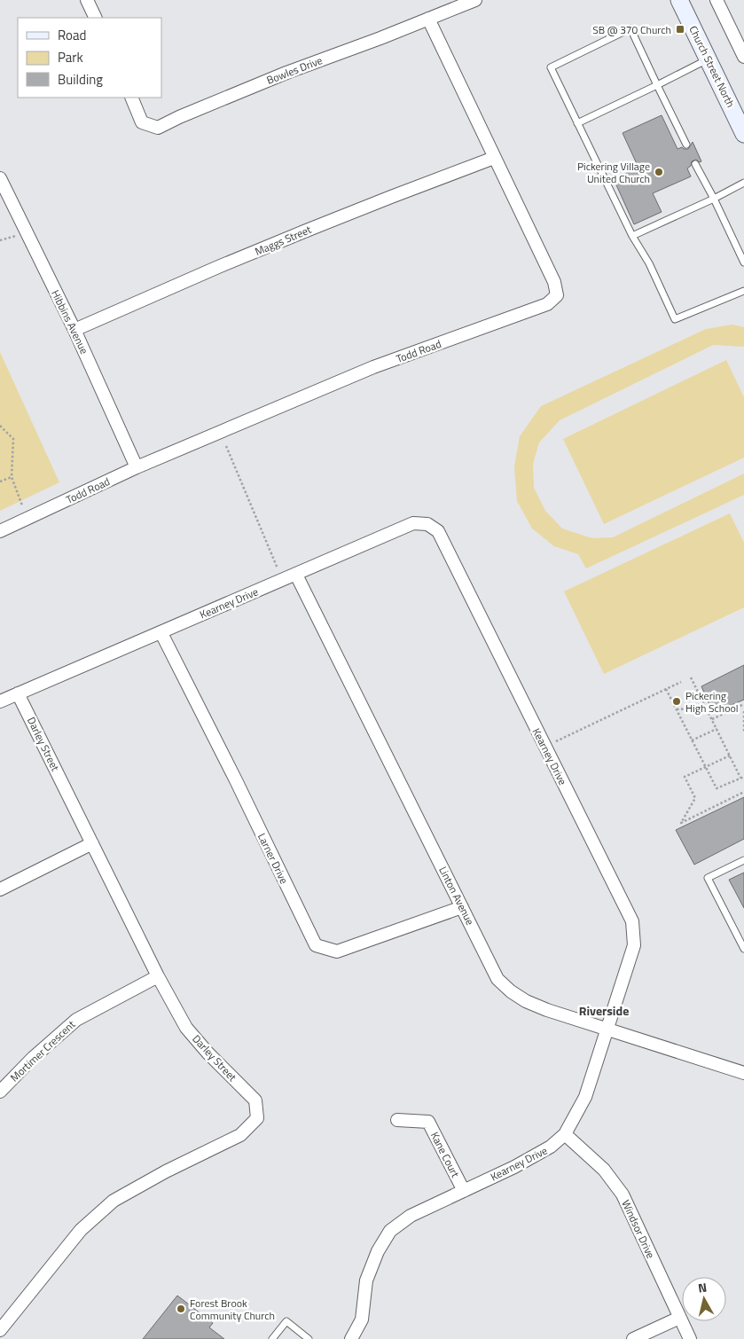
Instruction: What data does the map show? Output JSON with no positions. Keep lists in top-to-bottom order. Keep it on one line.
{"streets":{"street":["Church Street North","Bowles Drive","Maggs Street","Hibbins Avenue","Todd Road","Kearney Drive","Darley Street","Larner Drive","Linton Avenue","Mortimer Crescent","Kane Court","Windsor Drive"]},"crossings":[["Bowles Drive","Todd Road"],["Maggs Street","Hibbins Avenue"],["Maggs Street","Todd Road"],["Hibbins Avenue","Todd Road"],["Kearney Drive","Darley Street"],["Kearney Drive","Larner Drive"],["Kearney Drive","Linton Avenue"],["Kearney Drive","Kane Court"],["Kearney Drive","Windsor Drive"],["Darley Street","Mortimer Crescent"],["Larner Drive","Linton Avenue"]],"districts":["Riverside"],"places":{"transit":["SB @ 370 Church"],"other":["Pickering Village United Church","Pickering High School","Forest Brook Community Church"]},"legend":["Road","Park","Building"],"north":"top"}
